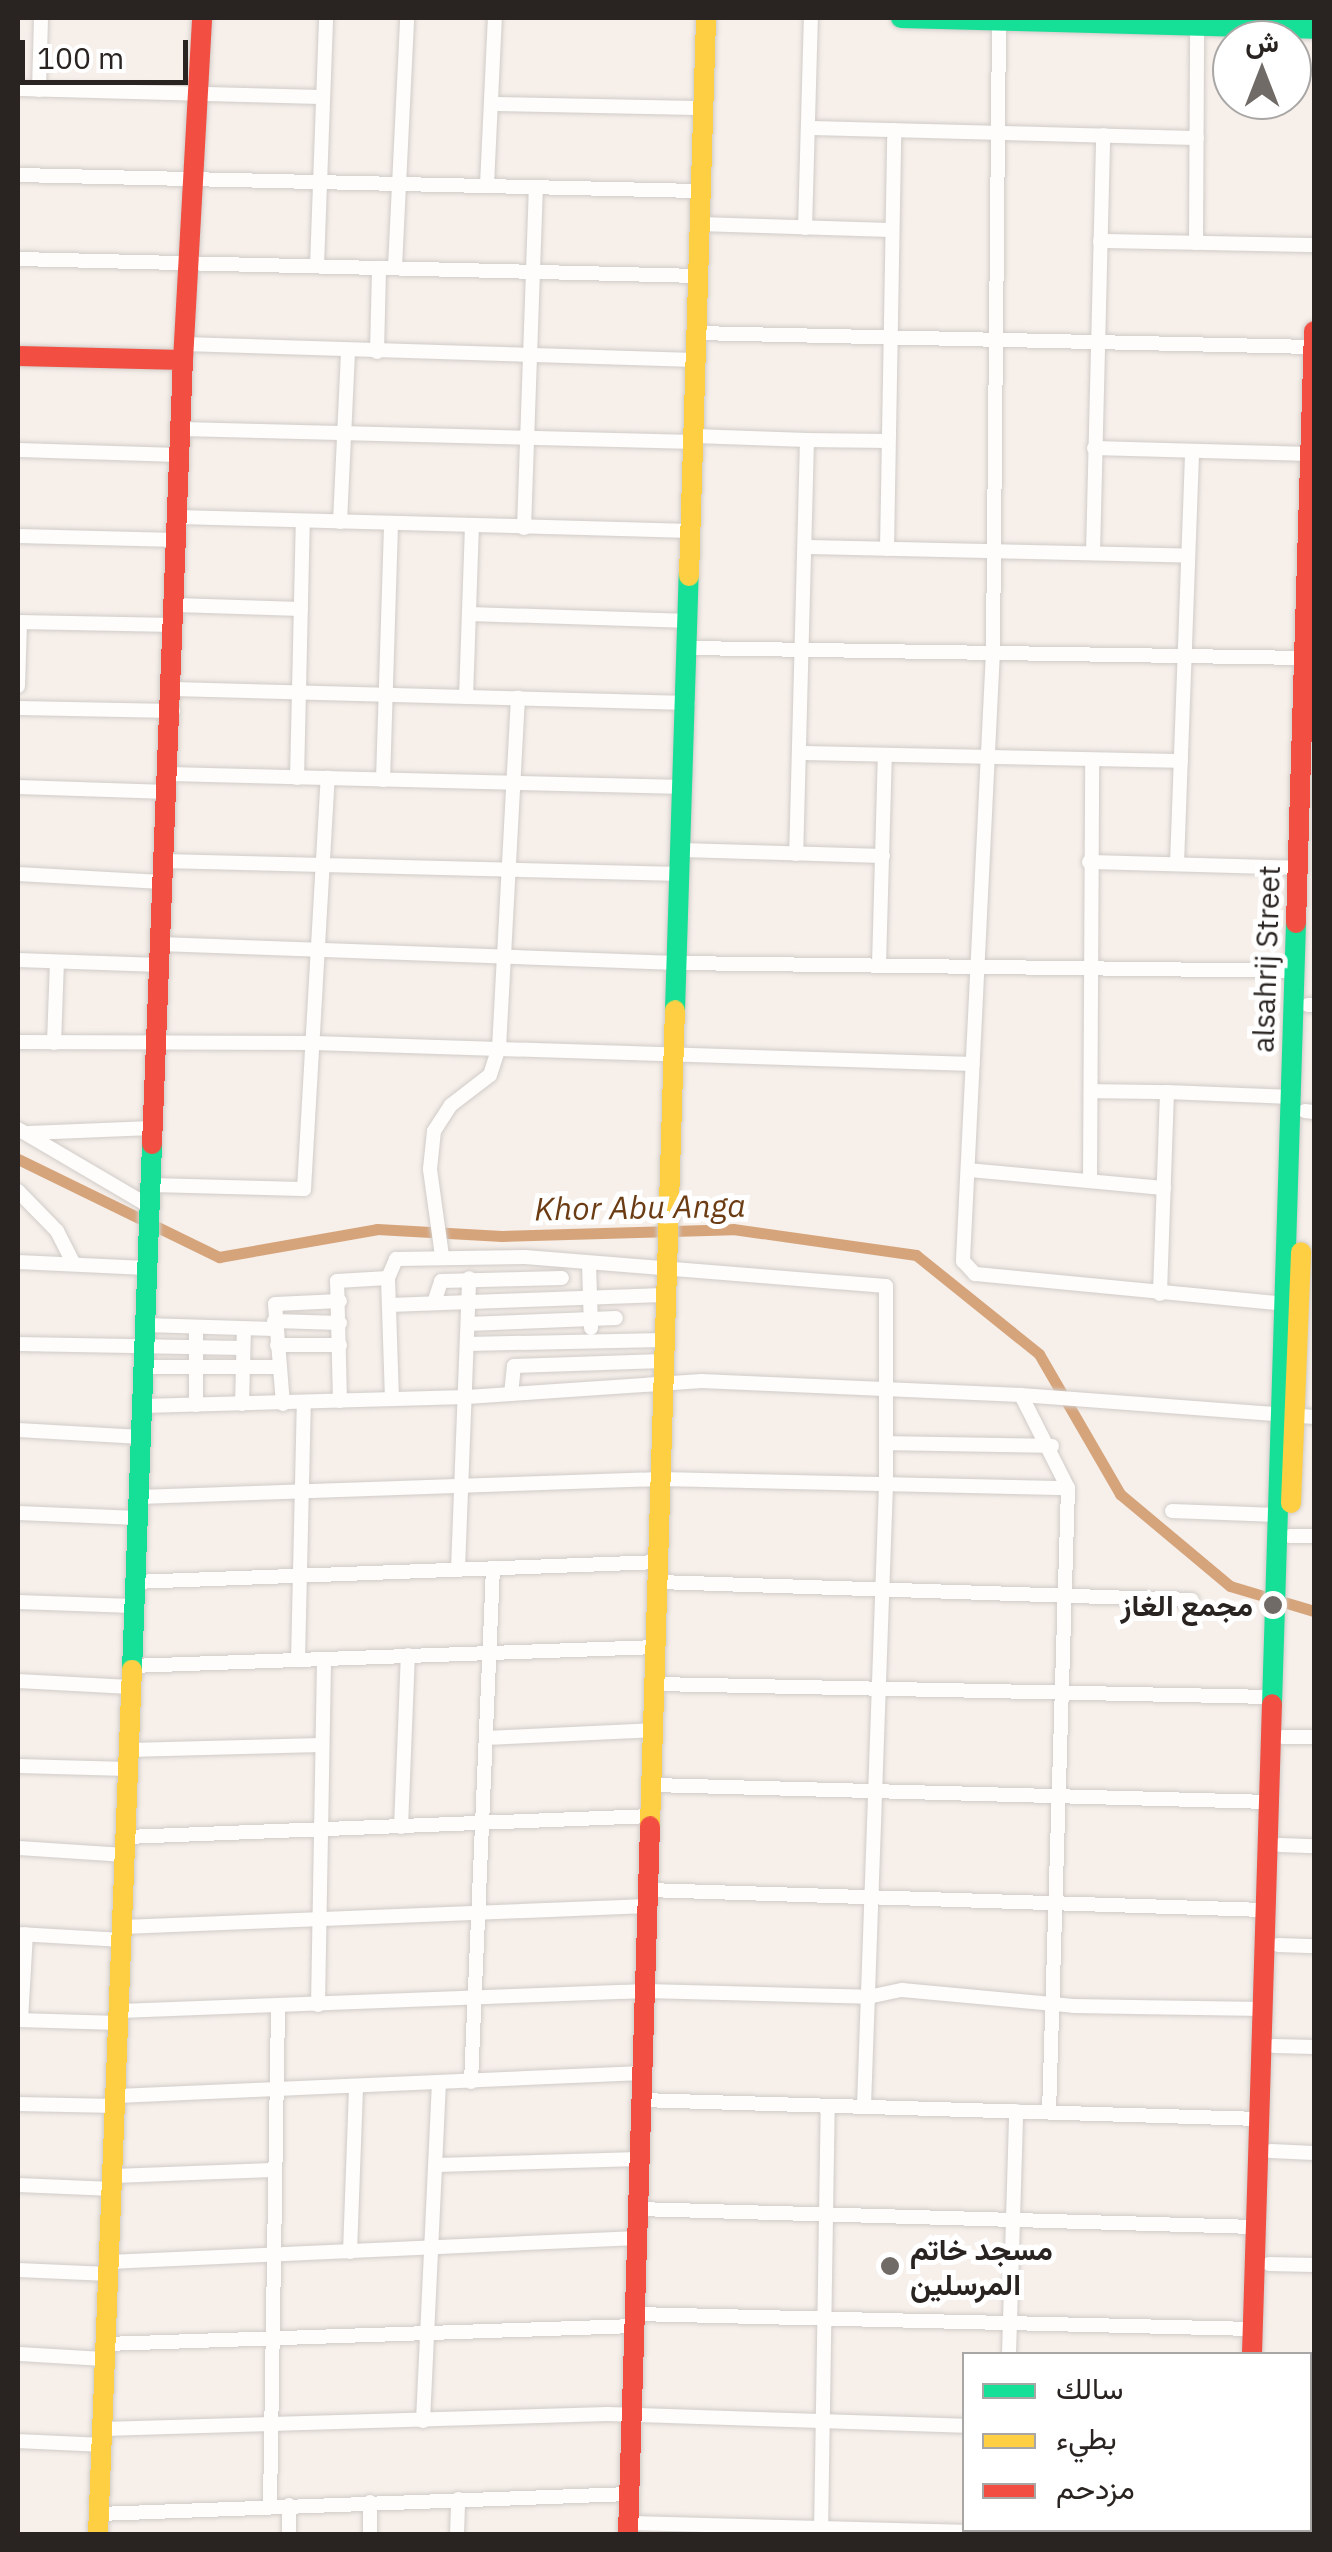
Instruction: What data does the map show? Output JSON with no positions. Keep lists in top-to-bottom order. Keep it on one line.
{"streets":{"street":["alsahrij Street"]},"water":["Khor Abu Anga"],"places":["مجمع الغاز","مسجد خاتم المرسلين"],"legend":["سالك","بطيء","مزدحم"],"scale_bar":"100 m","north":"top"}
